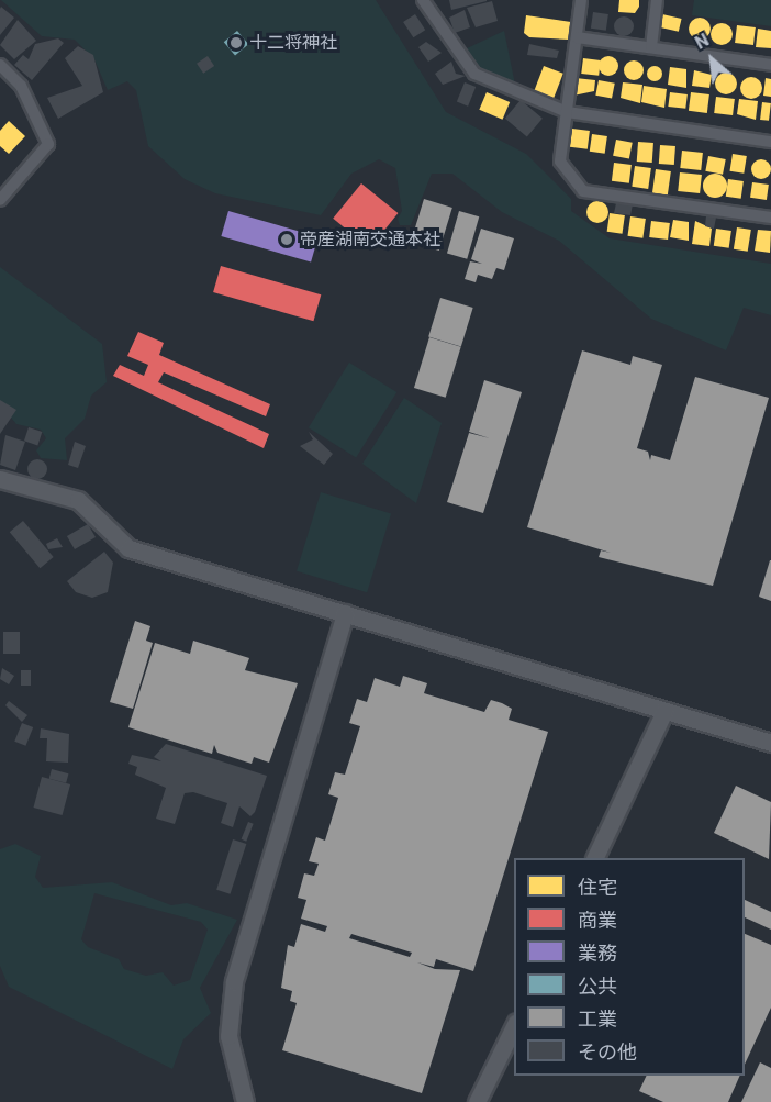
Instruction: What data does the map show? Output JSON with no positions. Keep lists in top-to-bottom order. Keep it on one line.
{"places":["十二将神社","帝産湖南交通本社"],"legend":["住宅","商業","業務","公共","工業","その他"],"north":"top left"}
